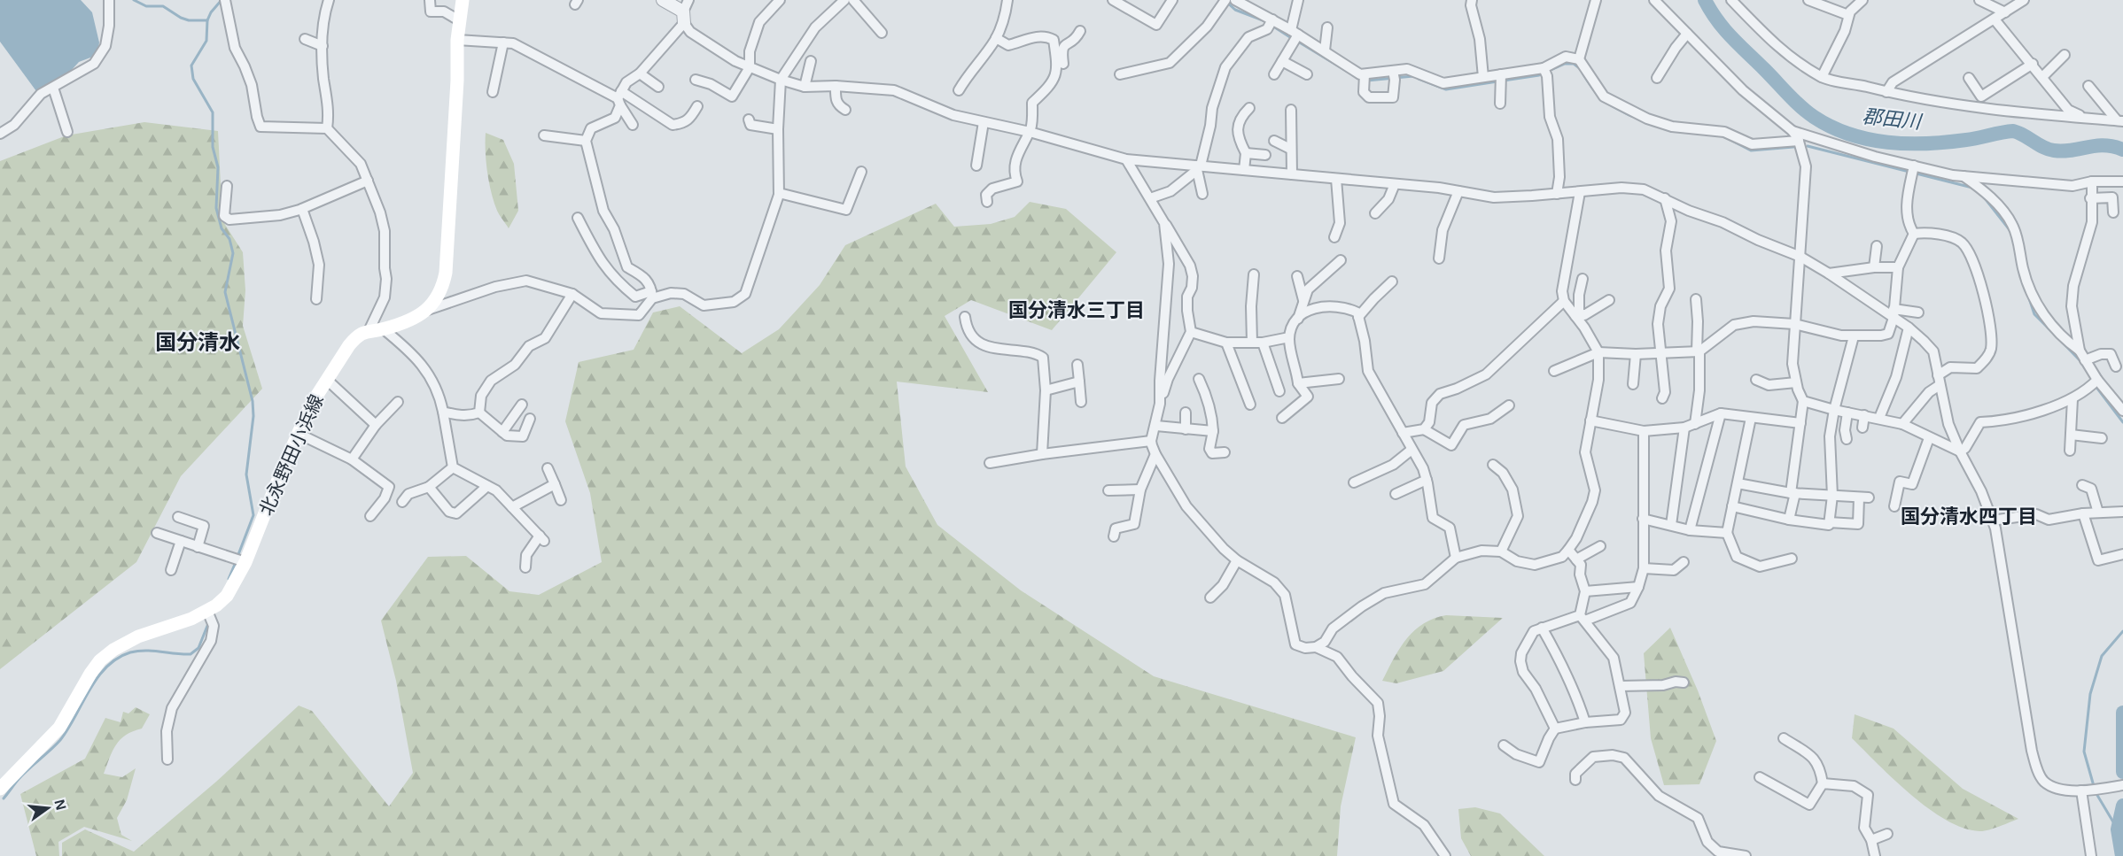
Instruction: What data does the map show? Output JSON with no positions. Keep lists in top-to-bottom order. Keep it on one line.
{"streets":{"main road":["北永野田小浜線"]},"districts":["国分清水三丁目","国分清水","国分清水四丁目"],"water":["郡田川"],"north":"right"}
